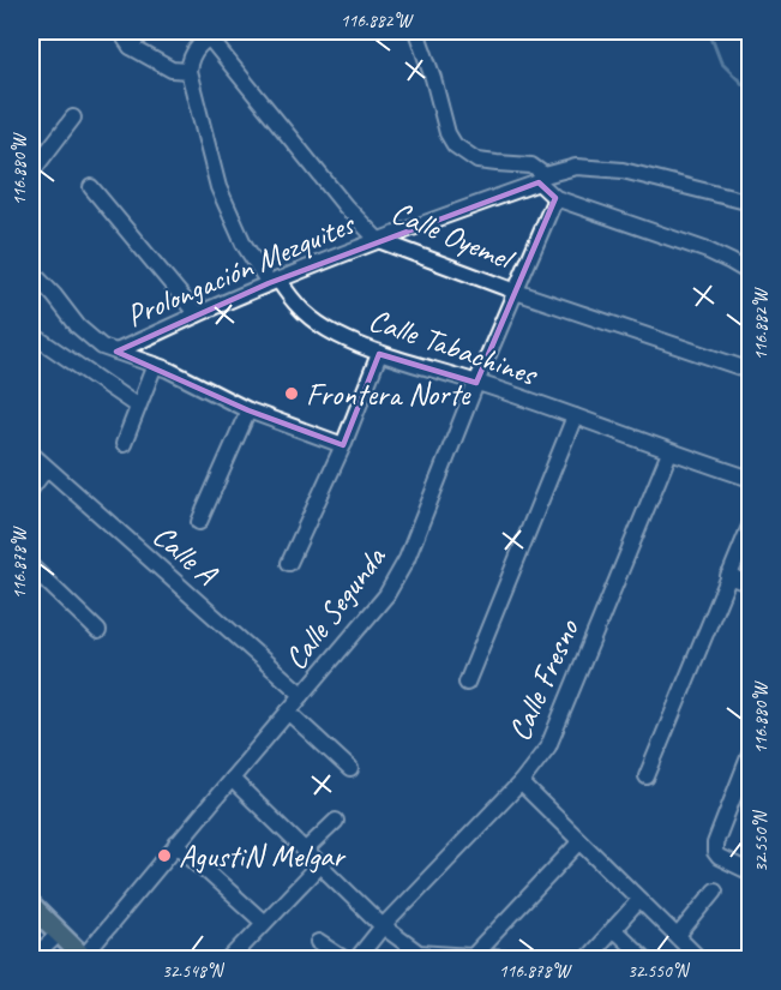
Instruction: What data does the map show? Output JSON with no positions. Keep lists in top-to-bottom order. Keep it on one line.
{"streets":{"street":["Calle Oyemel","Prolongación Mezquites","Calle Tabachines","Calle A","Calle Segunda","Calle Fresno"]},"crossings":[["Calle Oyemel","Prolongación Mezquites"],["Calle Oyemel","Calle Segunda"],["Prolongación Mezquites","Calle Tabachines"],["Calle Tabachines","Calle Segunda"],["Calle Tabachines","Calle Fresno"],["Calle A","Calle Segunda"]],"places":["Frontera Norte","AgustiN Melgar"],"coordinates":["116.882°W","116.880°W","116.878°W","32.550°N","32.548°N"]}
